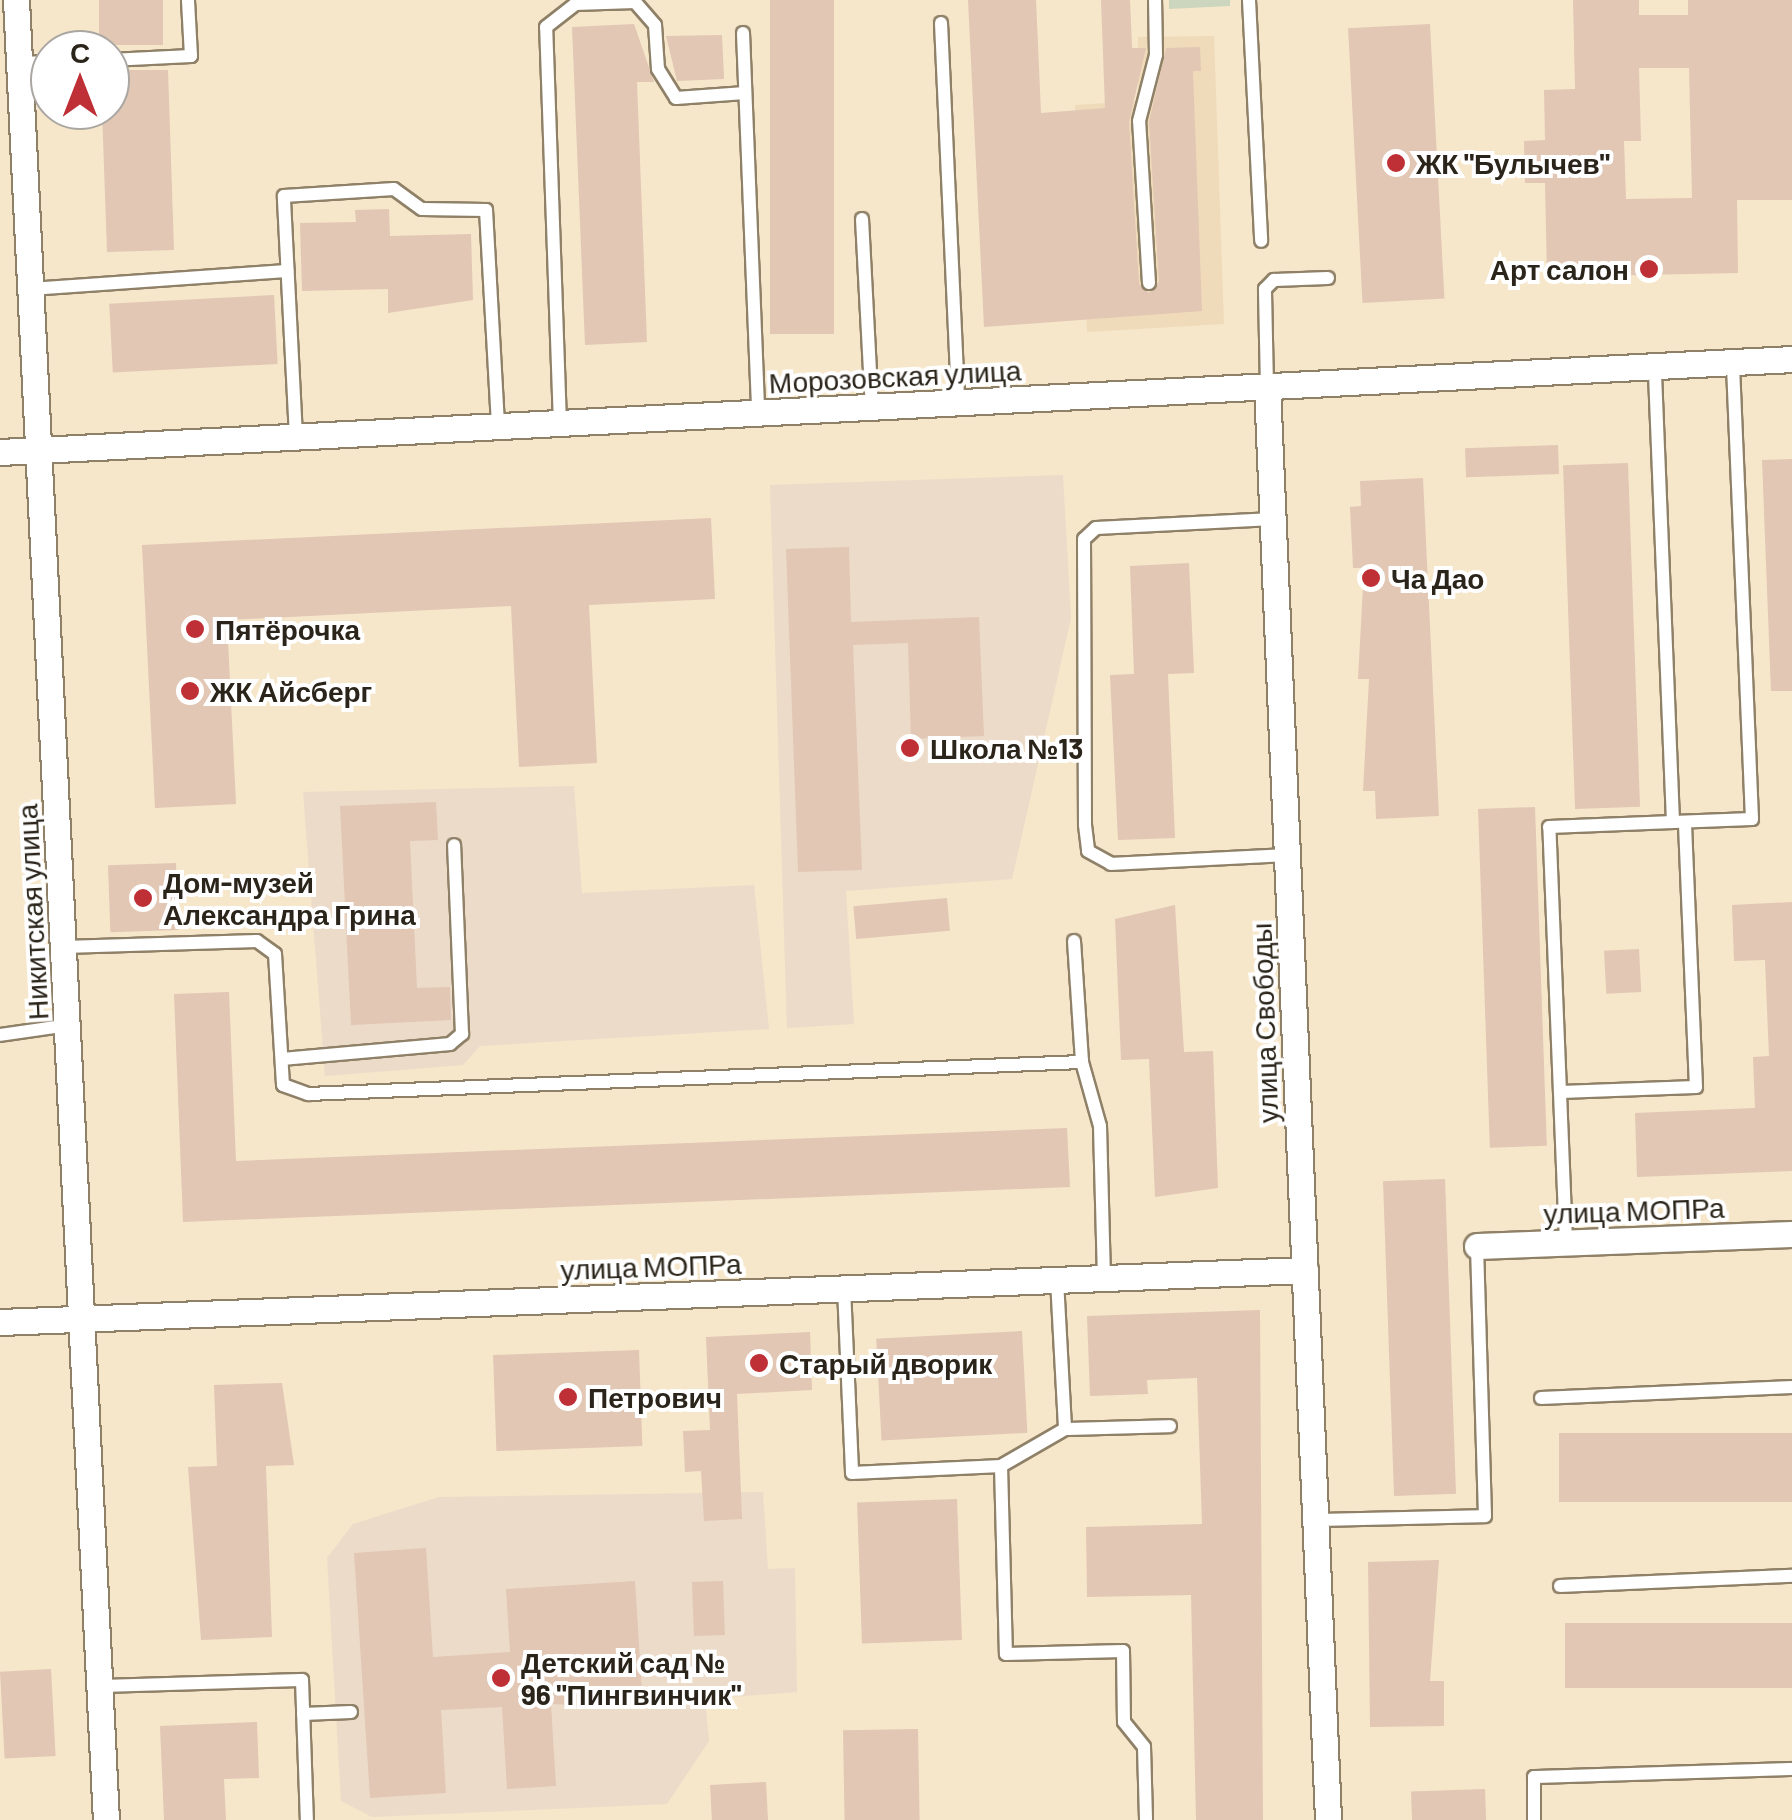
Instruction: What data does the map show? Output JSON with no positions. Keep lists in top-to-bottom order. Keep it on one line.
{"streets":{"street":["Морозовская улица","Никитская улица","улица Свободы","улица МОПРа"]},"crossings":[["Морозовская улица","Никитская улица"],["Морозовская улица","улица Свободы"],["Никитская улица","улица МОПРа"],["улица Свободы","улица МОПРа"]],"places":["ЖК \"Булычев\"","Арт салон","Ча Дао","Пятёрочка","ЖК Айсберг","Школа №13","Дом-музей Александра Грина","Старый дворик","Петрович","Детский сад № 96 \"Пингвинчик\""],"north":"top"}
